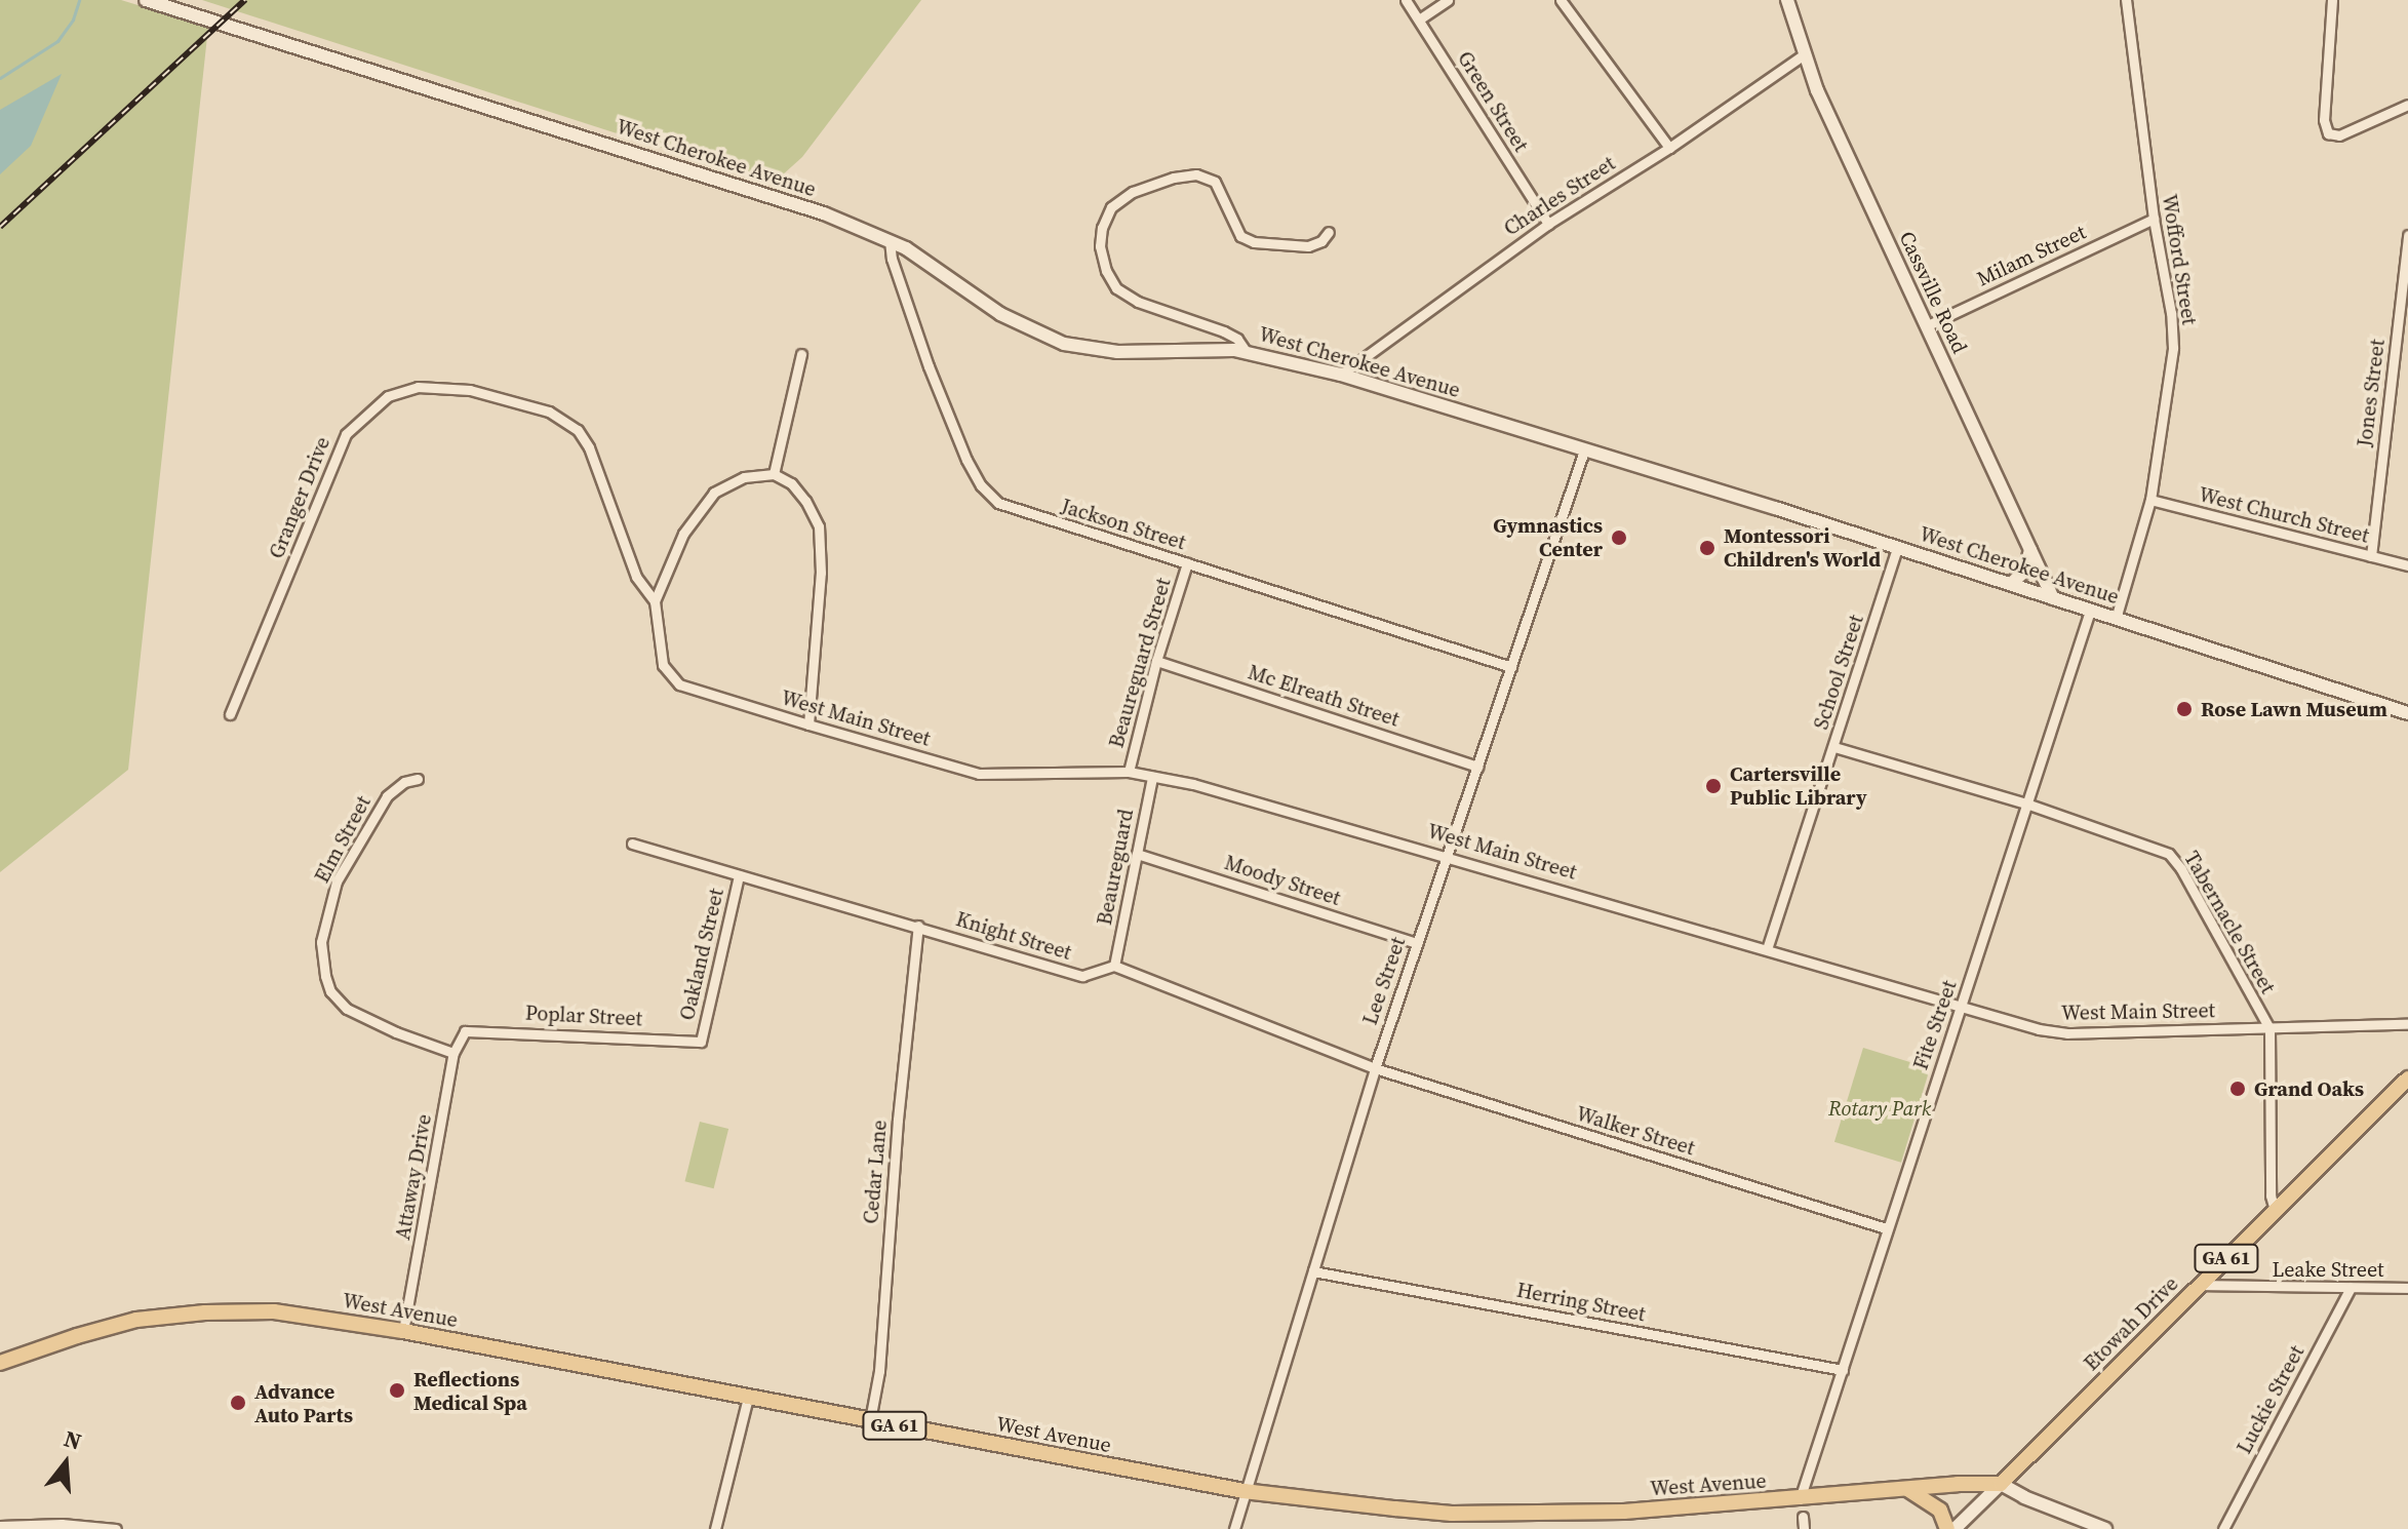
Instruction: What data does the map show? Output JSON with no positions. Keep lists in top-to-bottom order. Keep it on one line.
{"streets":{"main road":["West Cherokee Avenue","Cassville Road","GA 61","West Avenue","Etowah Drive"],"street":["Green Street","Charles Street","Milam Street","Wofford Street","Jones Street","Granger Drive","West Church Street","Jackson Street","Beaureguard Street","School Street","Mc Elreath Street","West Main Street","Elm Street","Beaureguard","Moody Street","Tabernacle Street","Knight Street","Oakland Street","Lee Street","Poplar Street","Fite Street","Walker Street","Cedar Lane","Attaway Drive","Leake Street","Herring Street","Luckie Street"]},"crossings":[["Green Street","Charles Street"],["West Cherokee Avenue","Charles Street"],["West Cherokee Avenue","Wofford Street"],["West Cherokee Avenue","Cassville Road"],["West Cherokee Avenue","Jackson Street"],["West Cherokee Avenue","School Street"],["West Cherokee Avenue","Lee Street"],["West Cherokee Avenue","Fite Street"],["Charles Street","Cassville Road"],["Milam Street","Wofford Street"],["Milam Street","Cassville Road"],["Wofford Street","West Church Street"],["Jones Street","West Church Street"],["Granger Drive","West Main Street"],["Jackson Street","Beaureguard Street"],["Jackson Street","Lee Street"],["Beaureguard Street","Mc Elreath Street"],["Beaureguard Street","West Main Street"],["School Street","West Main Street"],["School Street","Tabernacle Street"],["Mc Elreath Street","Lee Street"],["West Main Street","Beaureguard"],["West Main Street","Tabernacle Street"],["West Main Street","Lee Street"],["West Main Street","Fite Street"],["Elm Street","Attaway Drive"],["Beaureguard","Moody Street"],["Beaureguard","Knight Street"],["Moody Street","Lee Street"],["Tabernacle Street","Fite Street"],["Tabernacle Street","Etowah Drive"],["Knight Street","Oakland Street"],["Knight Street","Cedar Lane"],["Oakland Street","Poplar Street"],["Lee Street","Walker Street"],["Lee Street","Herring Street"],["Lee Street","West Avenue"],["Poplar Street","Attaway Drive"],["Fite Street","Walker Street"],["Fite Street","Herring Street"],["Fite Street","West Avenue"],["Cedar Lane","West Avenue"],["Attaway Drive","West Avenue"],["Leake Street","Etowah Drive"],["Leake Street","Luckie Street"],["West Avenue","Etowah Drive"]],"parks":["Rotary Park"],"places":["Gymnastics Center","Montessori Children's World","Rose Lawn Museum","Cartersville Public Library","Grand Oaks","Reflections Medical Spa","Advance Auto Parts"],"north":"top"}
